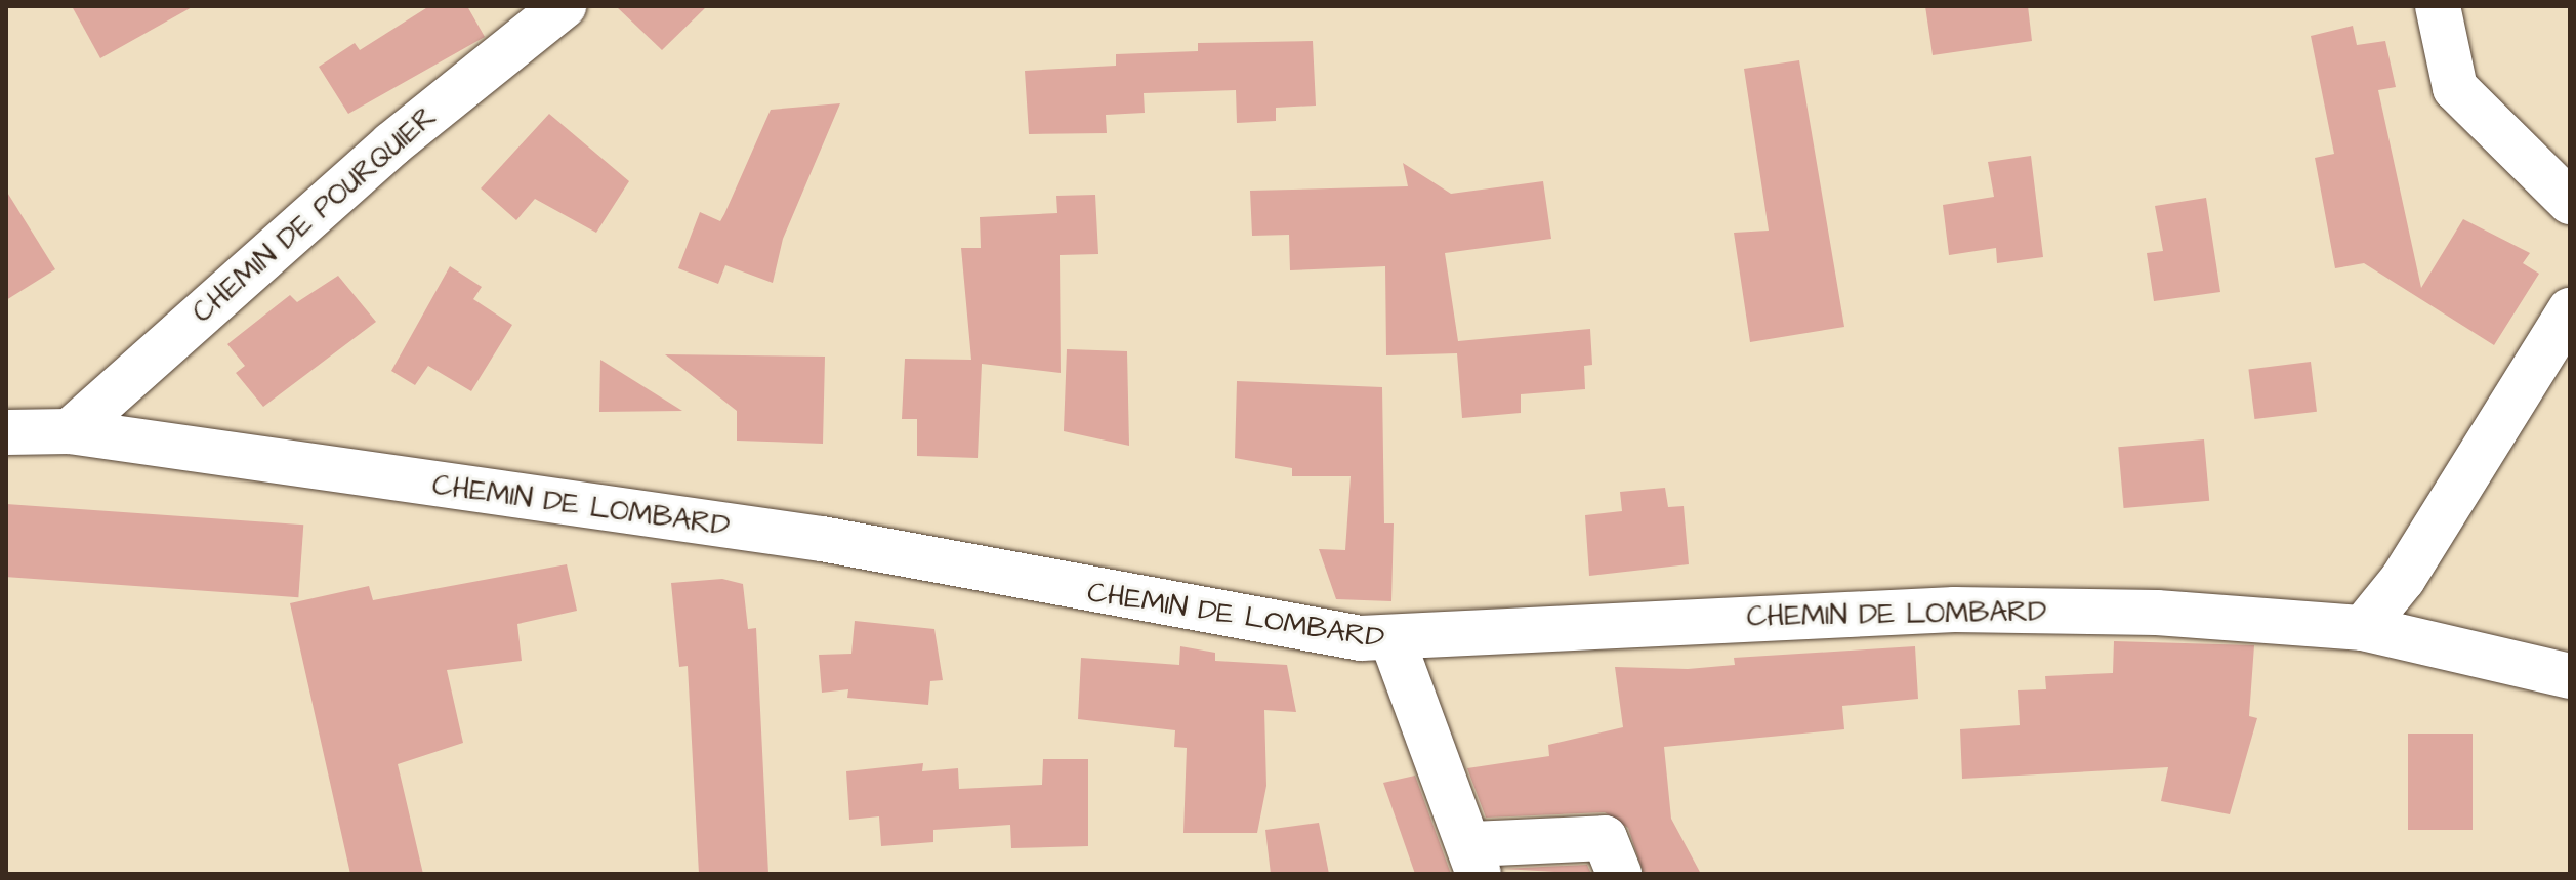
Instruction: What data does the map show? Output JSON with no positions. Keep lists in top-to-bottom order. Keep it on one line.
{"streets":{"street":["CHEMIN DE POURQUIER","CHEMIN DE LOMBARD"]},"crossings":[["CHEMIN DE POURQUIER","CHEMIN DE LOMBARD"]]}
